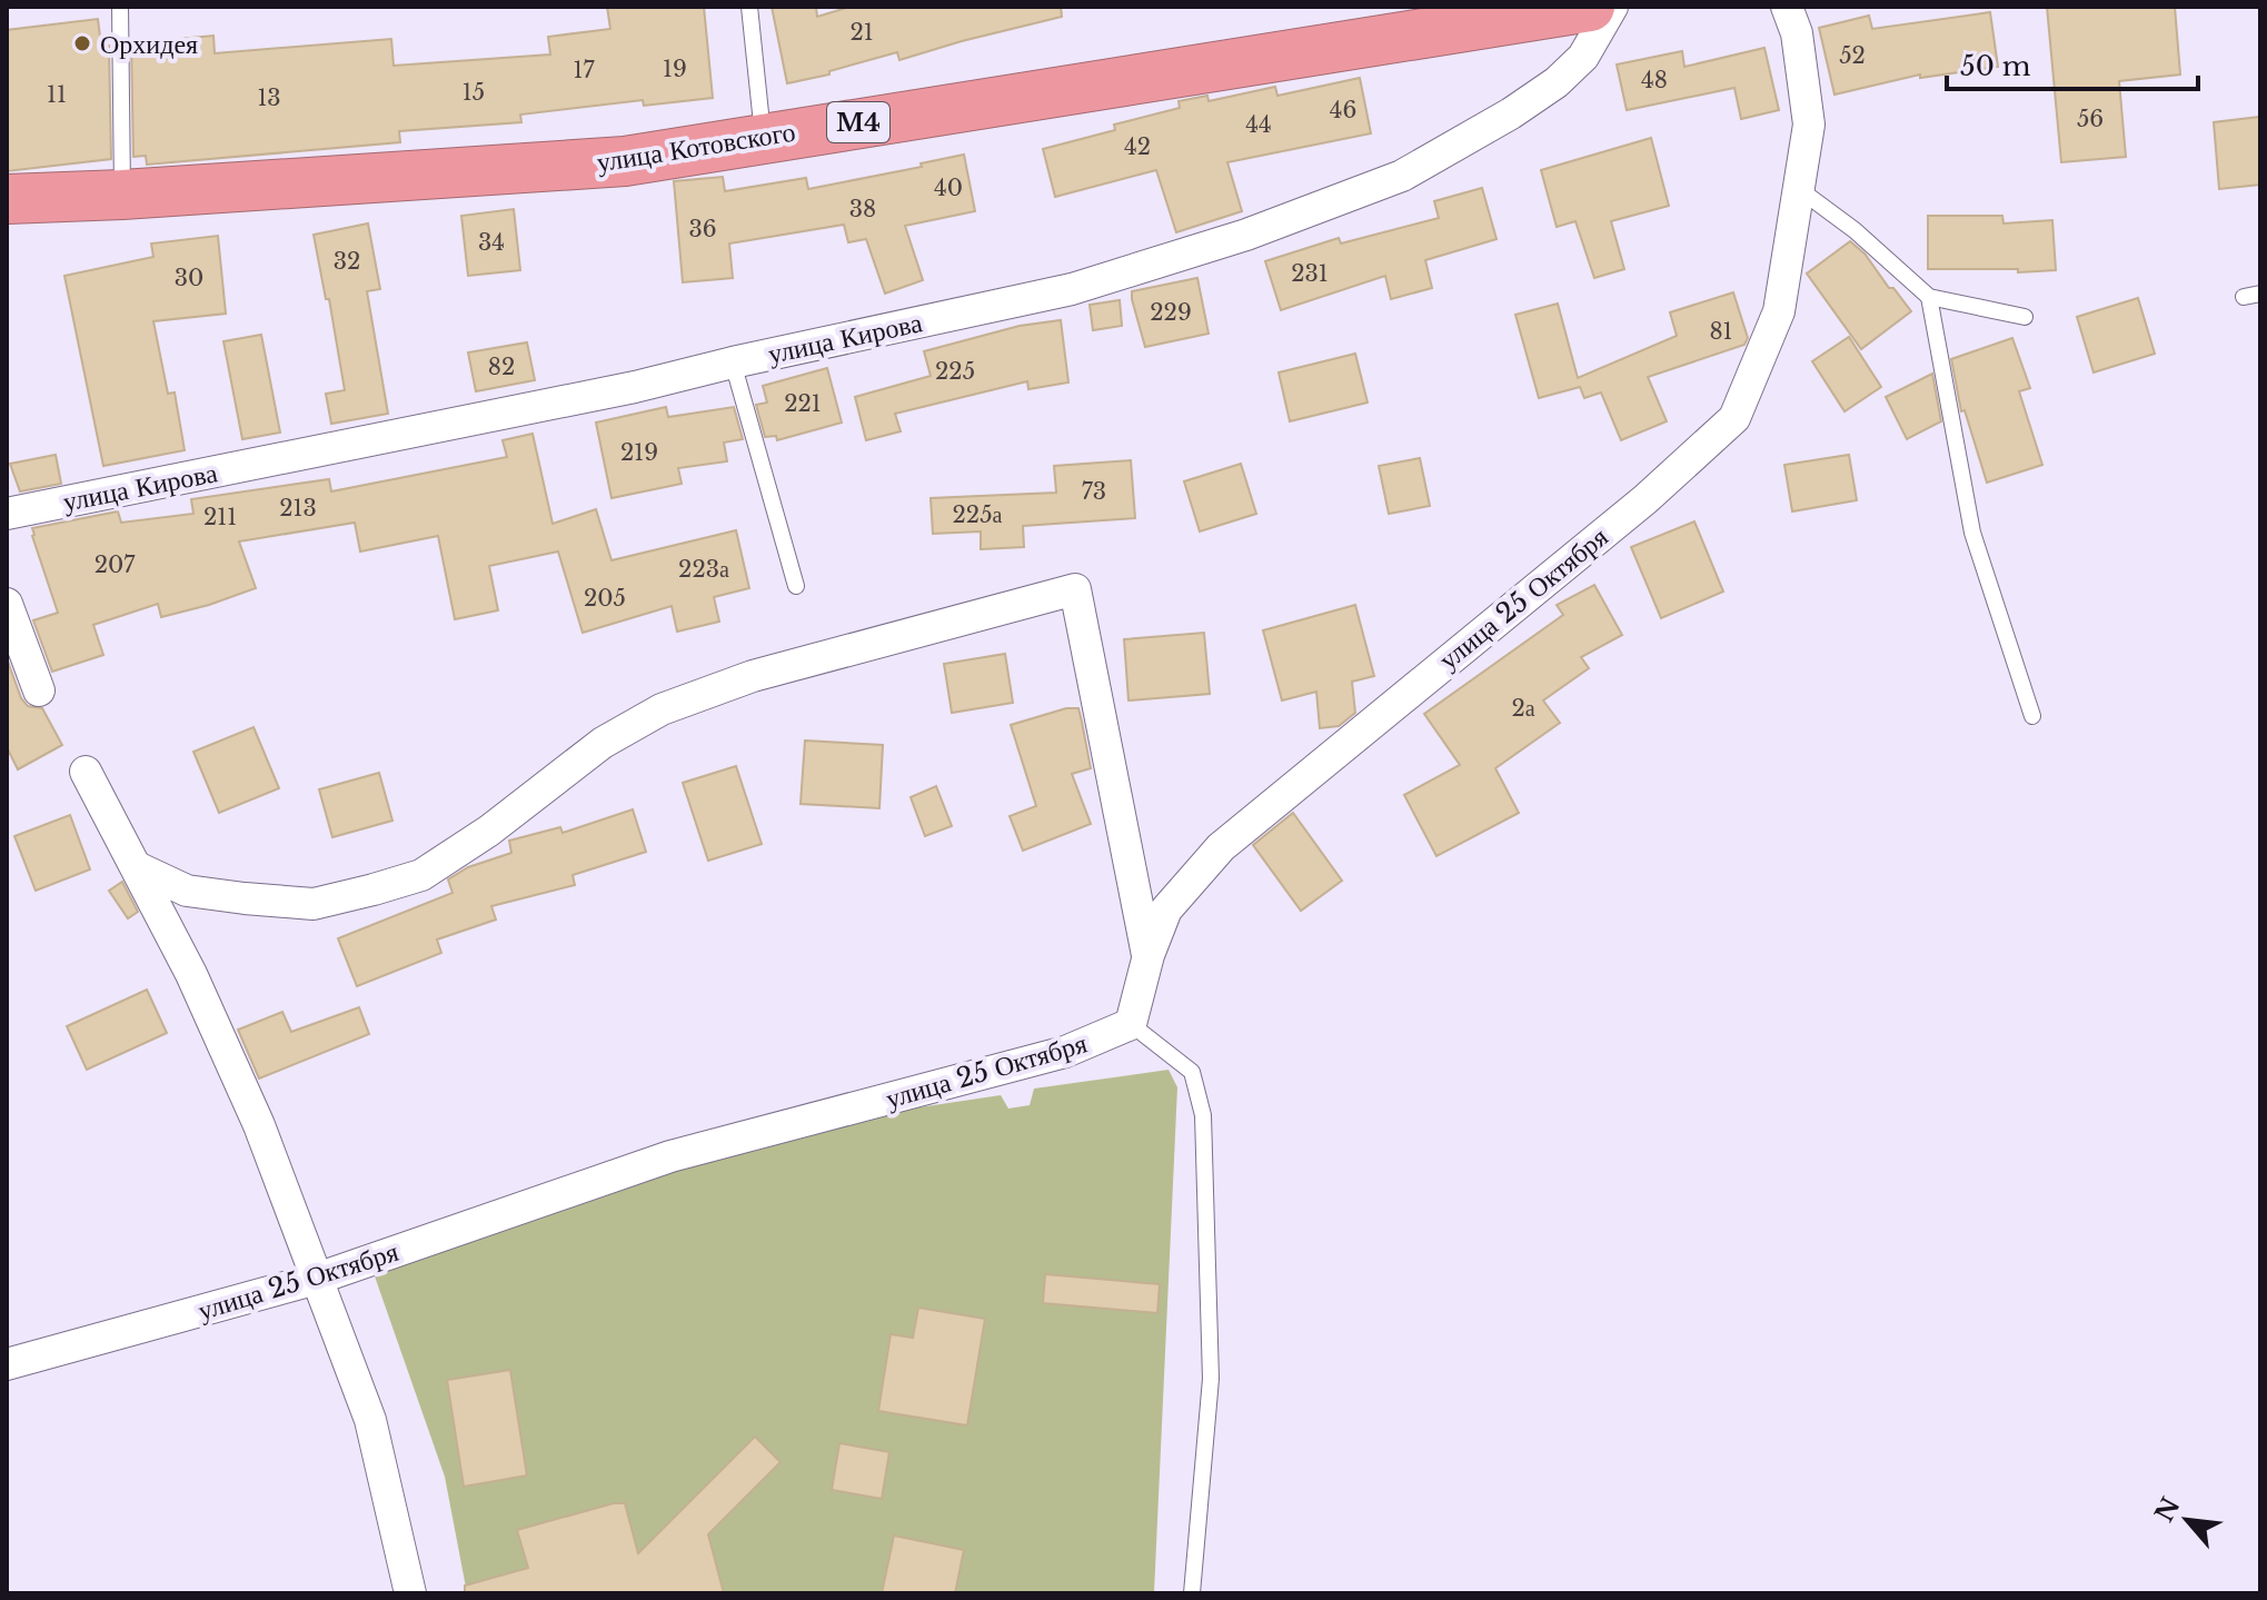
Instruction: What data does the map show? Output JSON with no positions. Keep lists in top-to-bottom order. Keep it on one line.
{"streets":{"highway":["M4","улица Котовского"],"street":["улица Кирова","улица 25 Октября"]},"places":["Орхидея"],"house_numbers":["21","52","19","17","48","15","11","13","46","56","44","42","40","38","36","34","32","231","30","229","81","82","225","221","219","73","213","225а","211","207","223а","205","2а"],"scale_bar":"50 m","north":"top left"}
